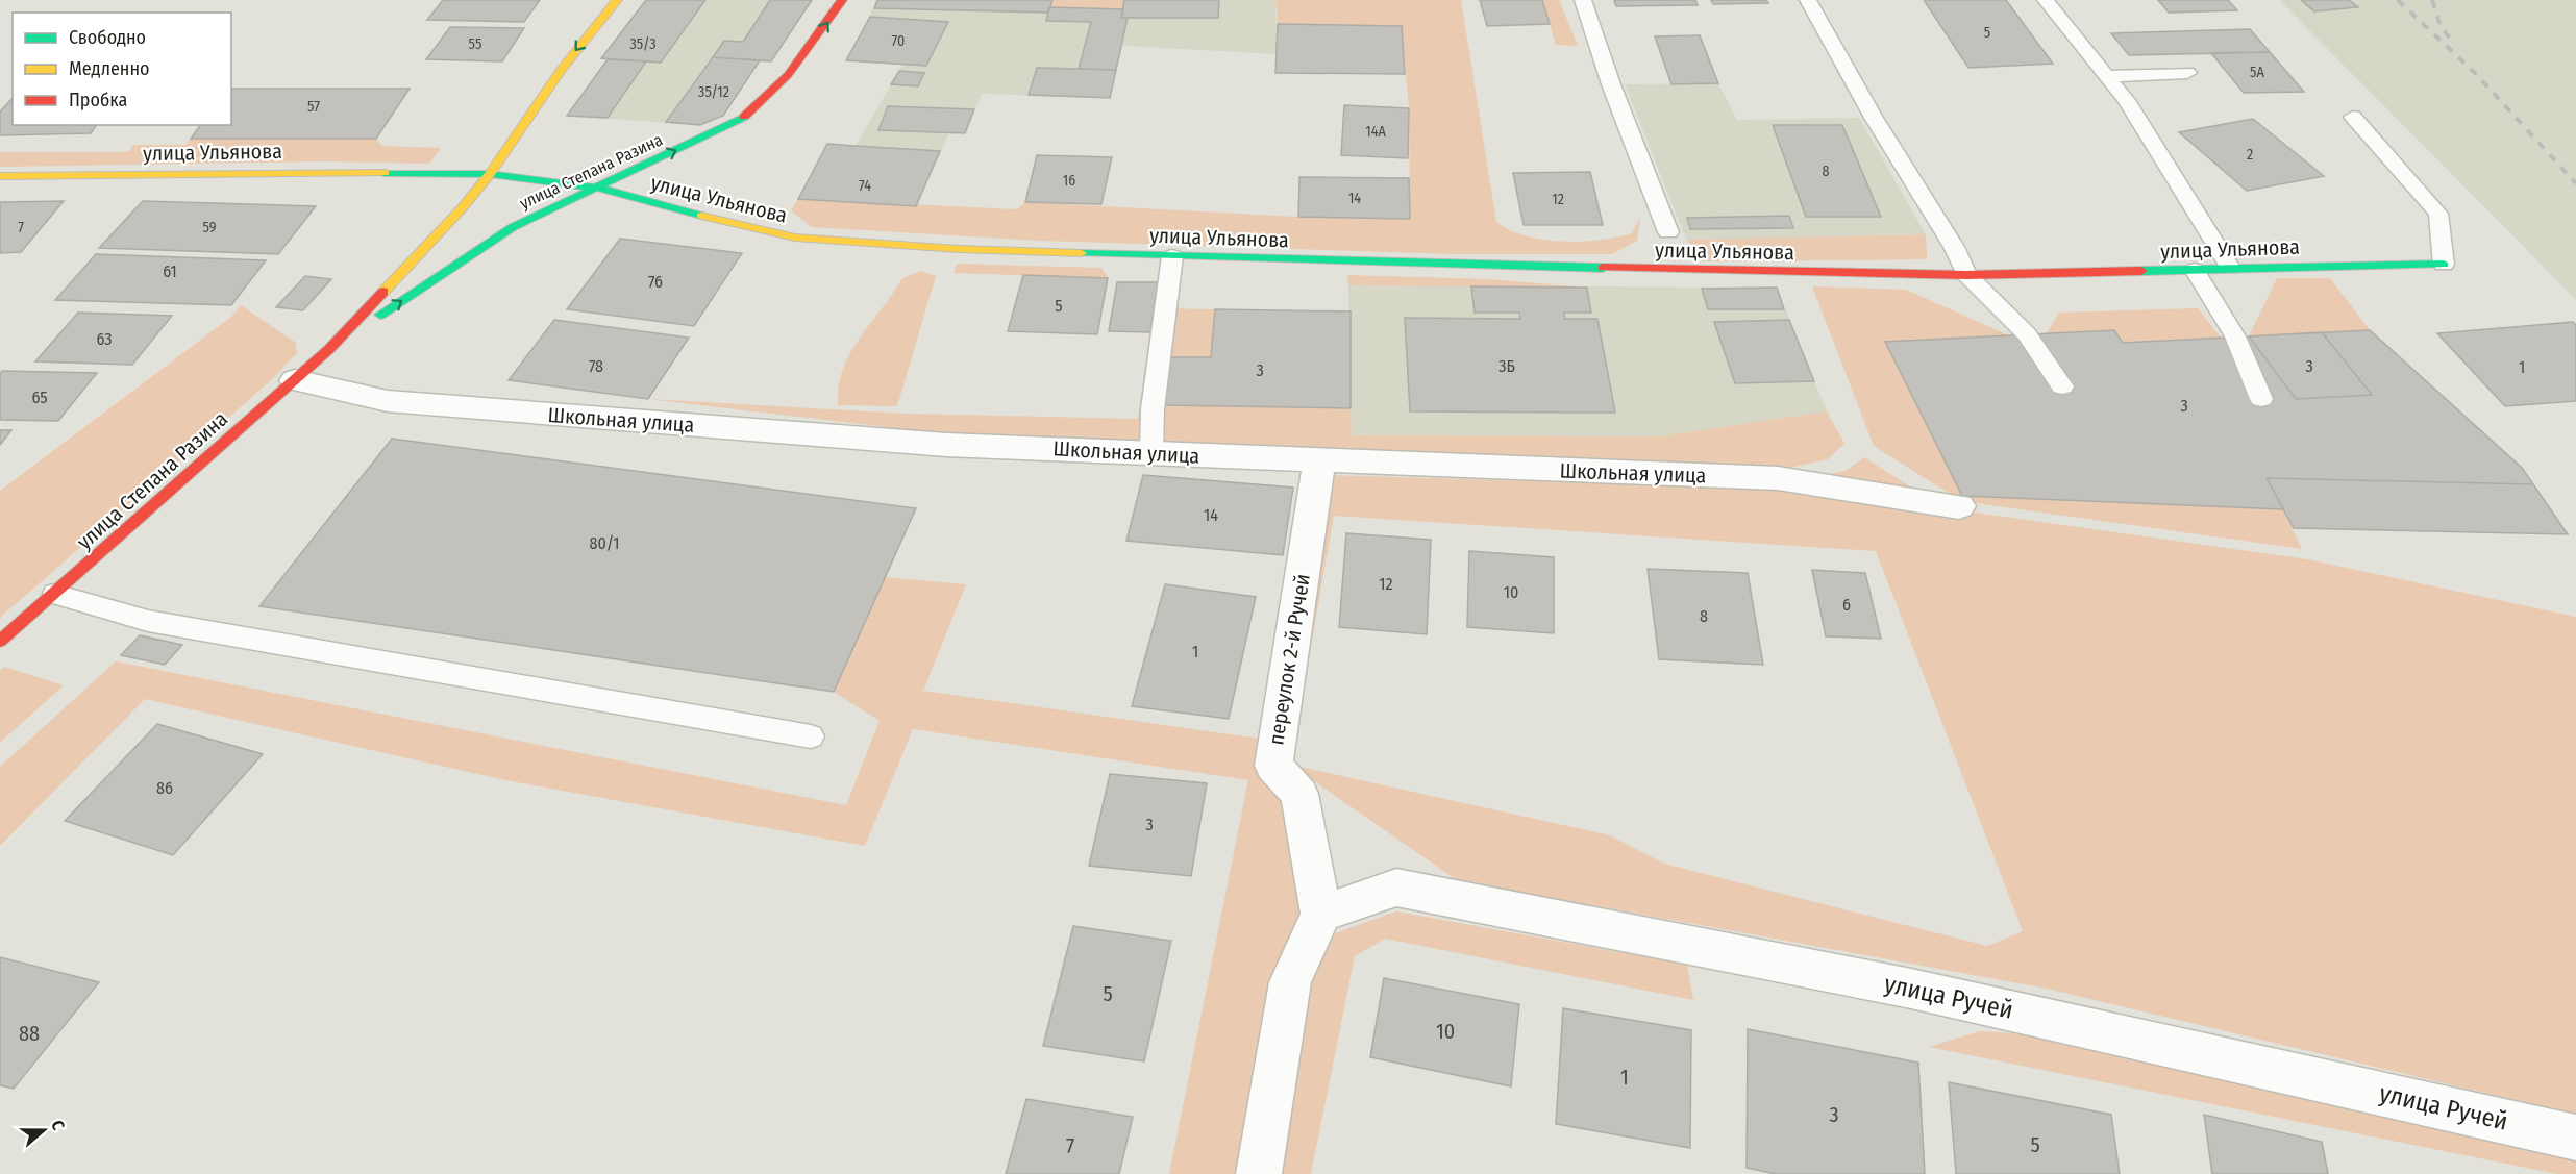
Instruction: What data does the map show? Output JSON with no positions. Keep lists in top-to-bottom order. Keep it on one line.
{"streets":{"street":["улица Ульянова","улица Степана Разина","Школьная улица","переулок 2-й Ручей","улица Ручей"]},"crossings":[["улица Ульянова","улица Степана Разина"],["улица Степана Разина","Школьная улица"],["Школьная улица","переулок 2-й Ручей"],["переулок 2-й Ручей","улица Ручей"]],"house_numbers":["5","70","55","35/3","5А","35/12","57","14А","2","8","16","74","14","12","7","59","61","76","5","63","78","3Б","3","1","3","65","3","14","80/1","12","10","6","8","1","86","3","5","10","88","1","3","5","7"],"legend":["Свободно","Медленно","Пробка"],"north":"right"}
